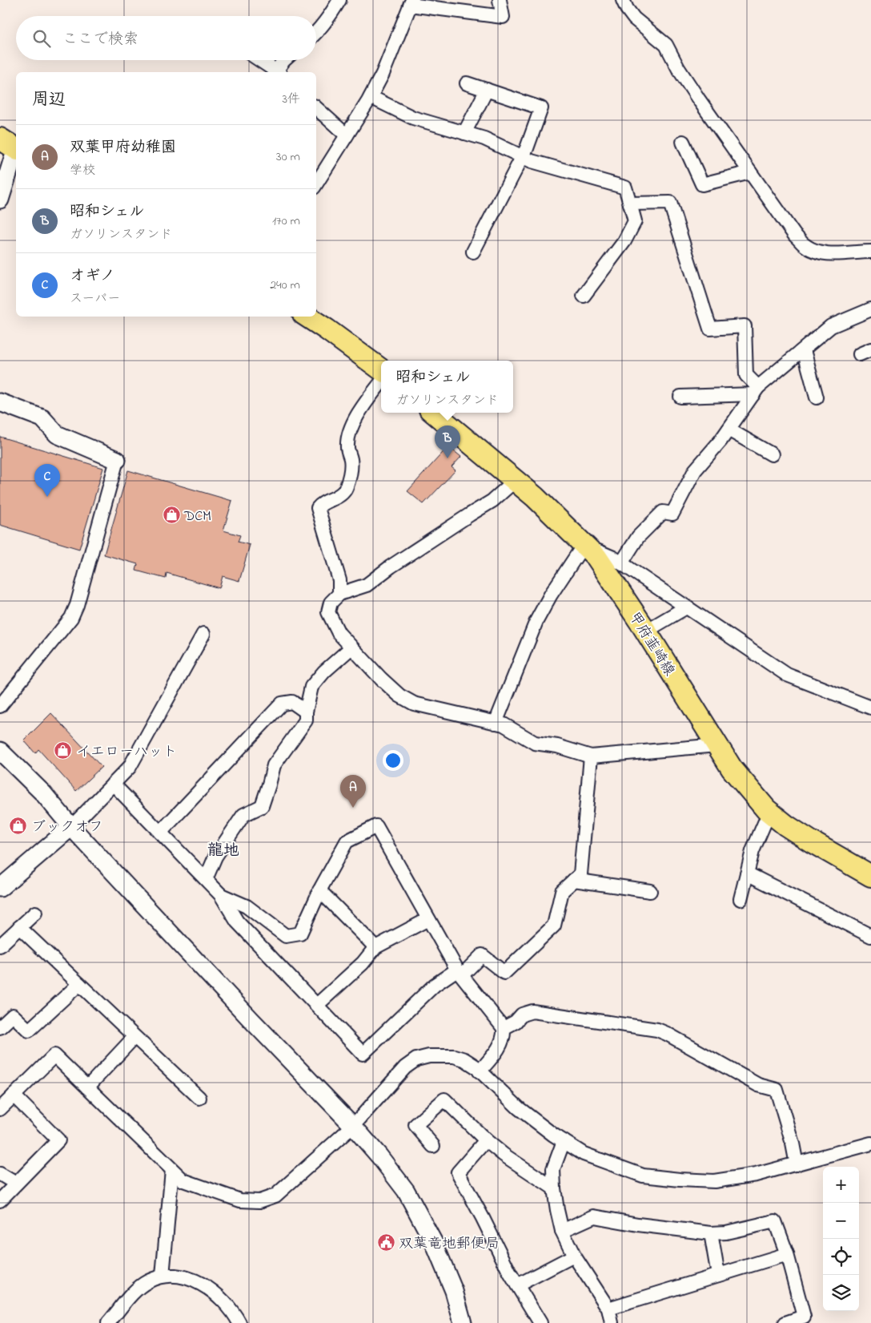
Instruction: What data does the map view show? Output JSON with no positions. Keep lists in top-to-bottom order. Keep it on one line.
{"streets":{"main road":["甲府韮崎線"]},"districts":["龍地"],"places":{"shop":["DCM","イエローハット","ブックオフ"],"public building":["双葉竜地郵便局"]},"page":{"search":"ここで検索","heading":["周辺","3件"],"list":[{"mark":"A","name":"双葉甲府幼稚園","note":"学校","value":"30 m"},{"mark":"B","name":"昭和シェル","note":"ガソリンスタンド","value":"170 m"},{"mark":"C","name":"オギノ","note":"スーパー","value":"240 m"}],"popup":["昭和シェル","ガソリンスタンド"],"pins":["B","C","A"],"map_buttons":["+","−"]}}
